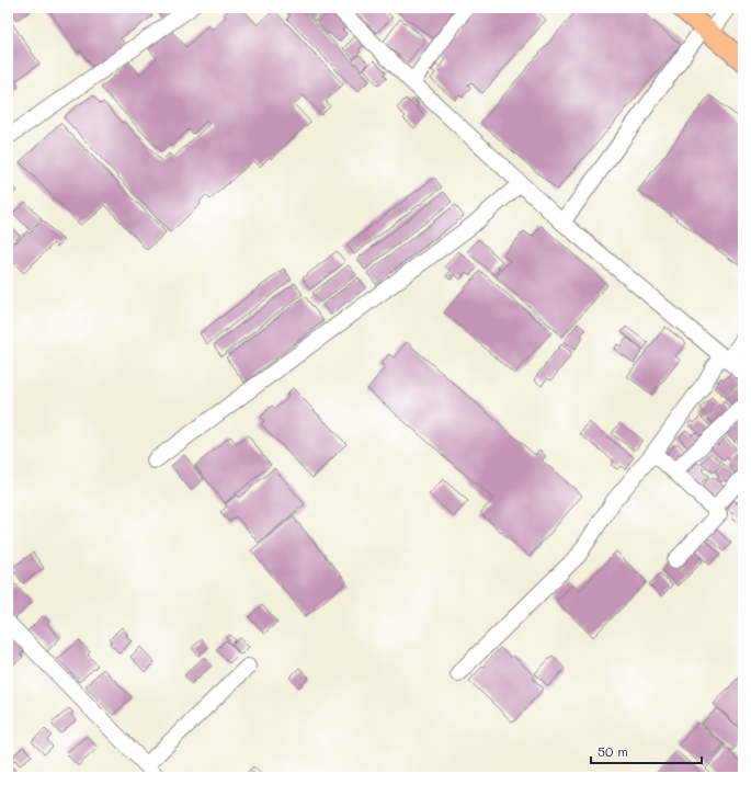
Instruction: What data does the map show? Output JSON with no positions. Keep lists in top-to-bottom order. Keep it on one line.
{"scale_bar":"50 m"}
